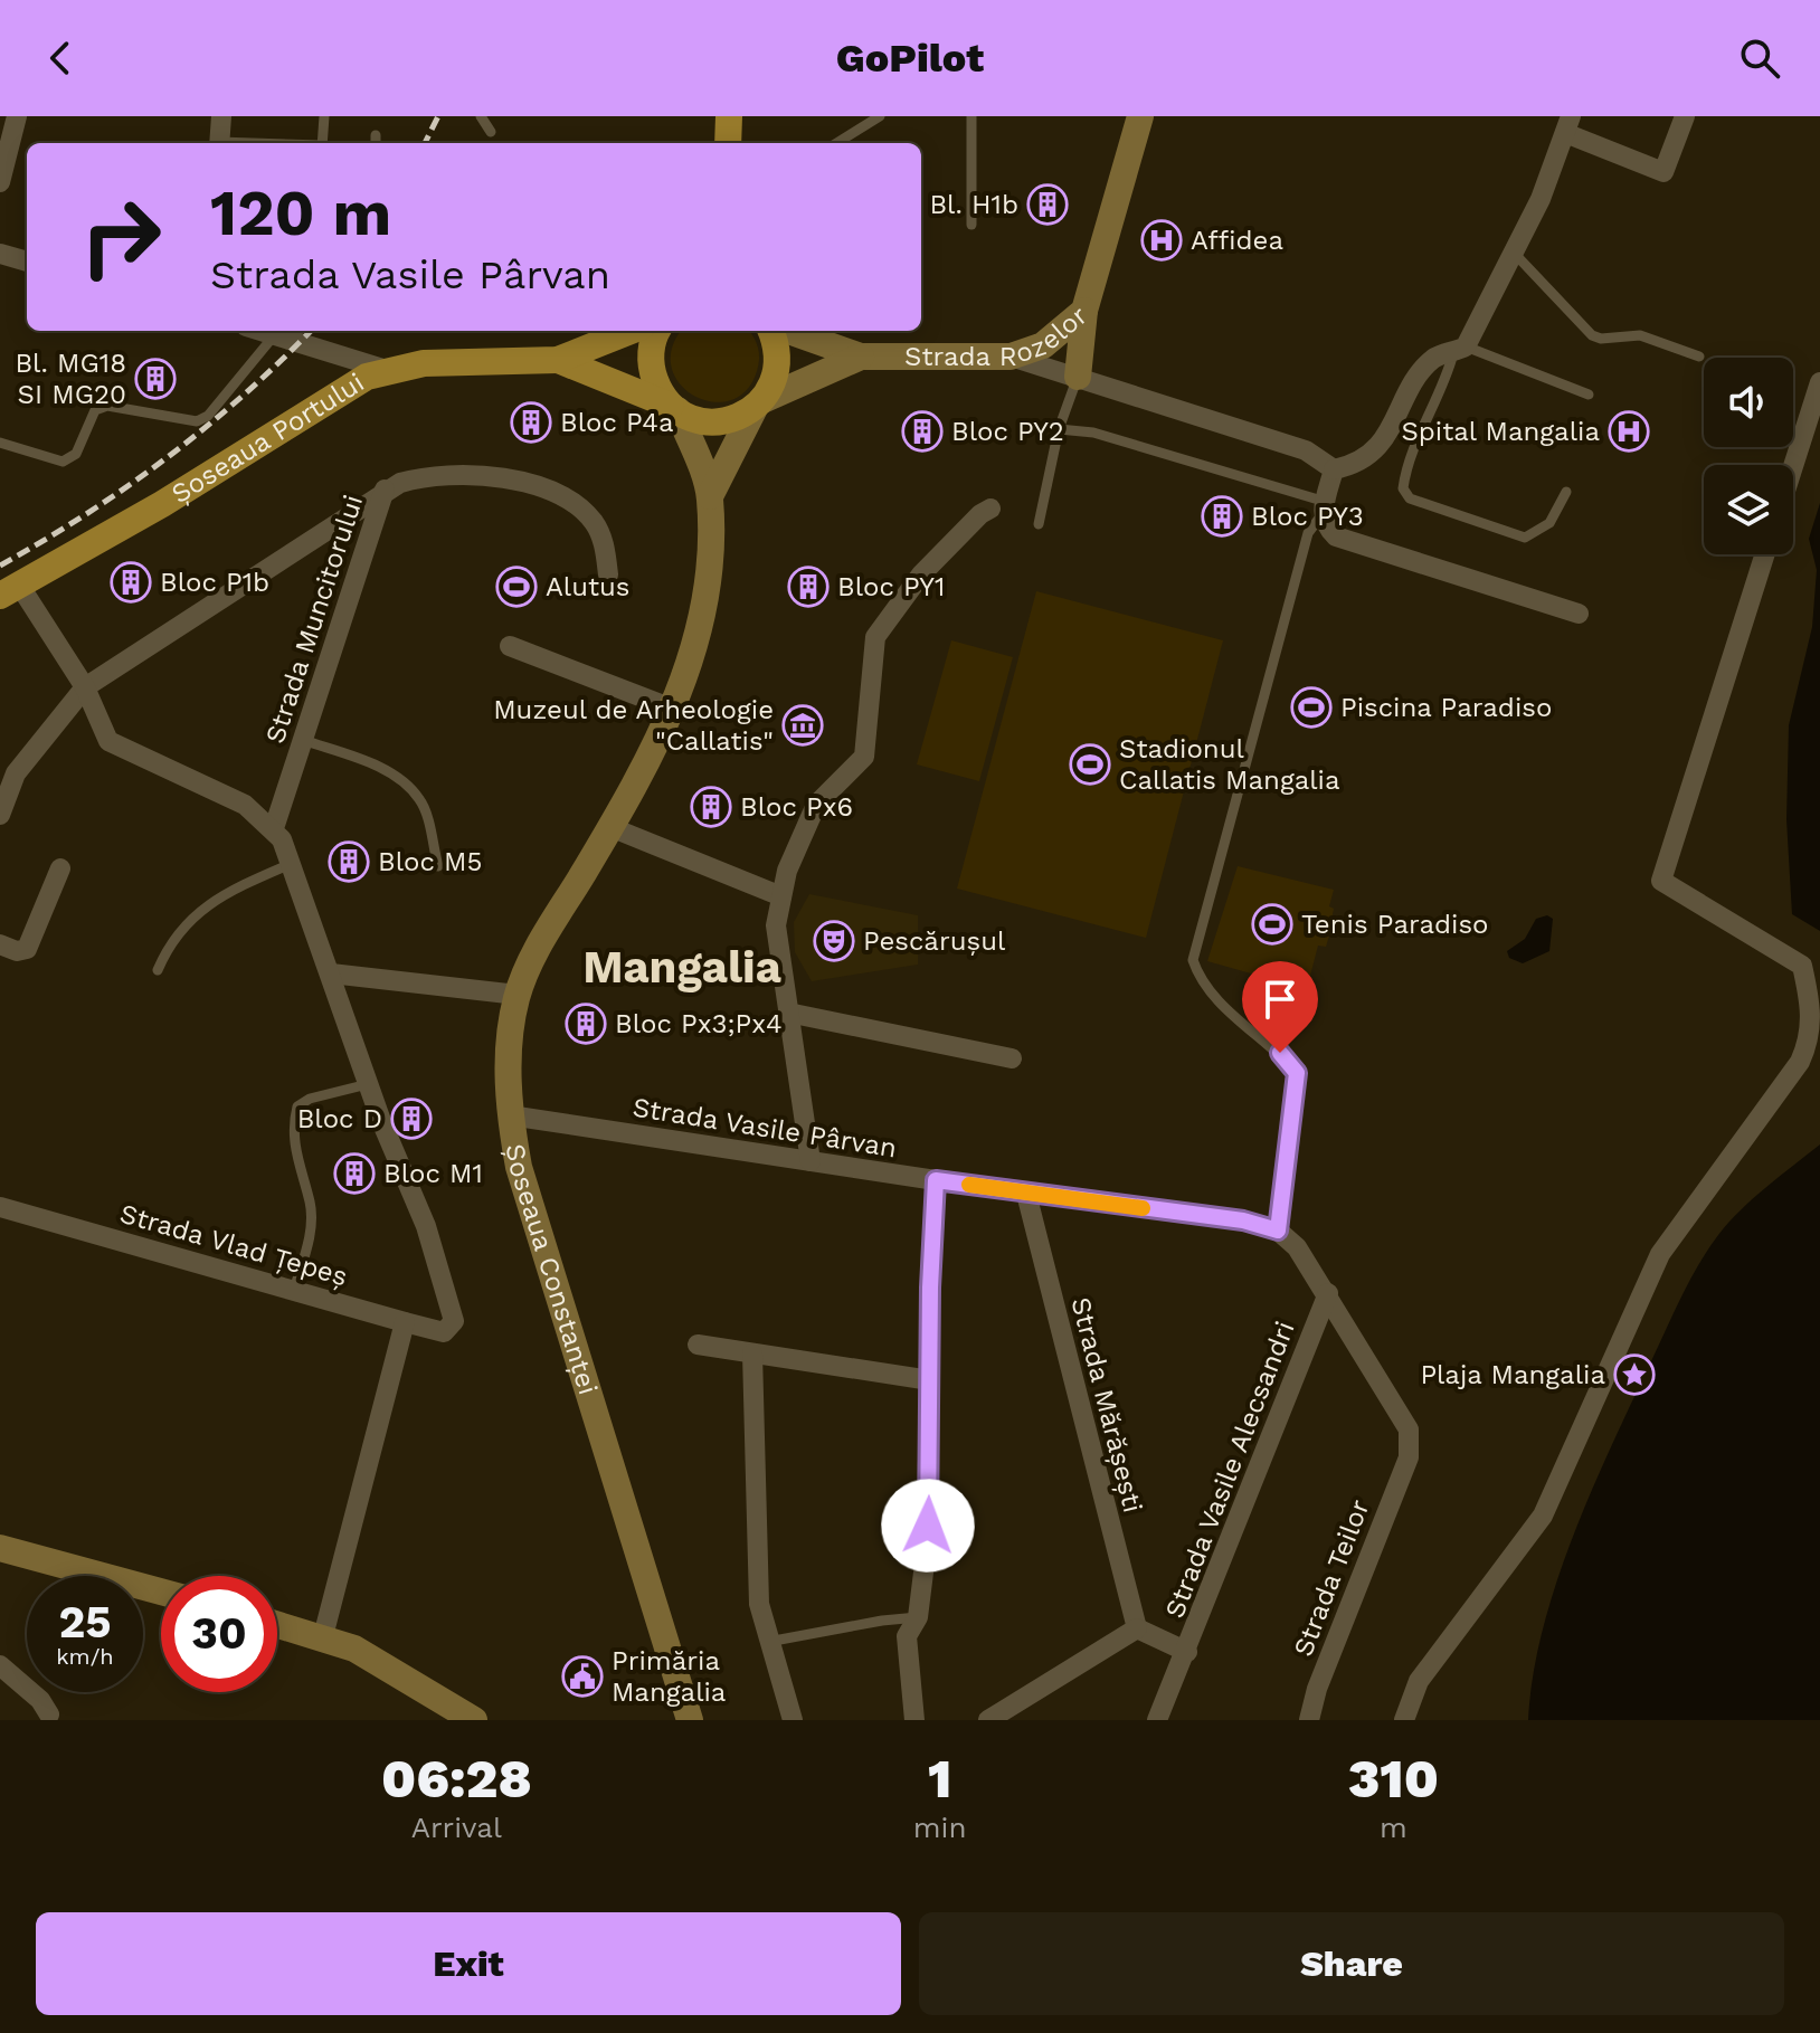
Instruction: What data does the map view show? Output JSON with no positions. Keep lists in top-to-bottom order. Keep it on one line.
{"streets":{"main road":["Strada Rozelor","Șoseaua Portului","Șoseaua Constanței"],"street":["Strada Muncitorului","Strada Vasile Pârvan","Strada Vlad Țepeș","Strada Mărășești","Strada Vasile Alecsandri","Strada Teilor"]},"crossings":[["Strada Rozelor","Șoseaua Portului"],["Strada Rozelor","Șoseaua Constanței"],["Șoseaua Portului","Șoseaua Constanței"],["Strada Vasile Pârvan","Șoseaua Constanței"],["Strada Vasile Pârvan","Strada Mărășești"],["Strada Mărășești","Strada Vasile Alecsandri"],["Strada Vasile Alecsandri","Strada Teilor"]],"districts":["Mangalia"],"places":{"building":["Bl. H1b","Bl. MG18 SI MG20","Bloc P4a","Bloc PY2","Bloc PY3","Bloc P1b","Bloc PY1","Bloc Px6","Bloc M5","Bloc Px3;Px4","Bloc D","Bloc M1"],"hospital":["Affidea","Spital Mangalia"],"sports":["Alutus","Piscina Paradiso","Stadionul Callatis Mangalia","Tenis Paradiso"],"museum":["Muzeul de Arheologie \"Callatis\""],"theatre":["Pescărușul"],"place":["Plaja Mangalia"],"public building":["Primăria Mangalia"]},"page":{"header":"GoPilot","turn":["120 m","Strada Vasile Pârvan"],"speed":"25 km/h","limit":"30","eta":["06:28","Arrival","1","min","310","m"],"buttons":["Exit","Share"]}}
